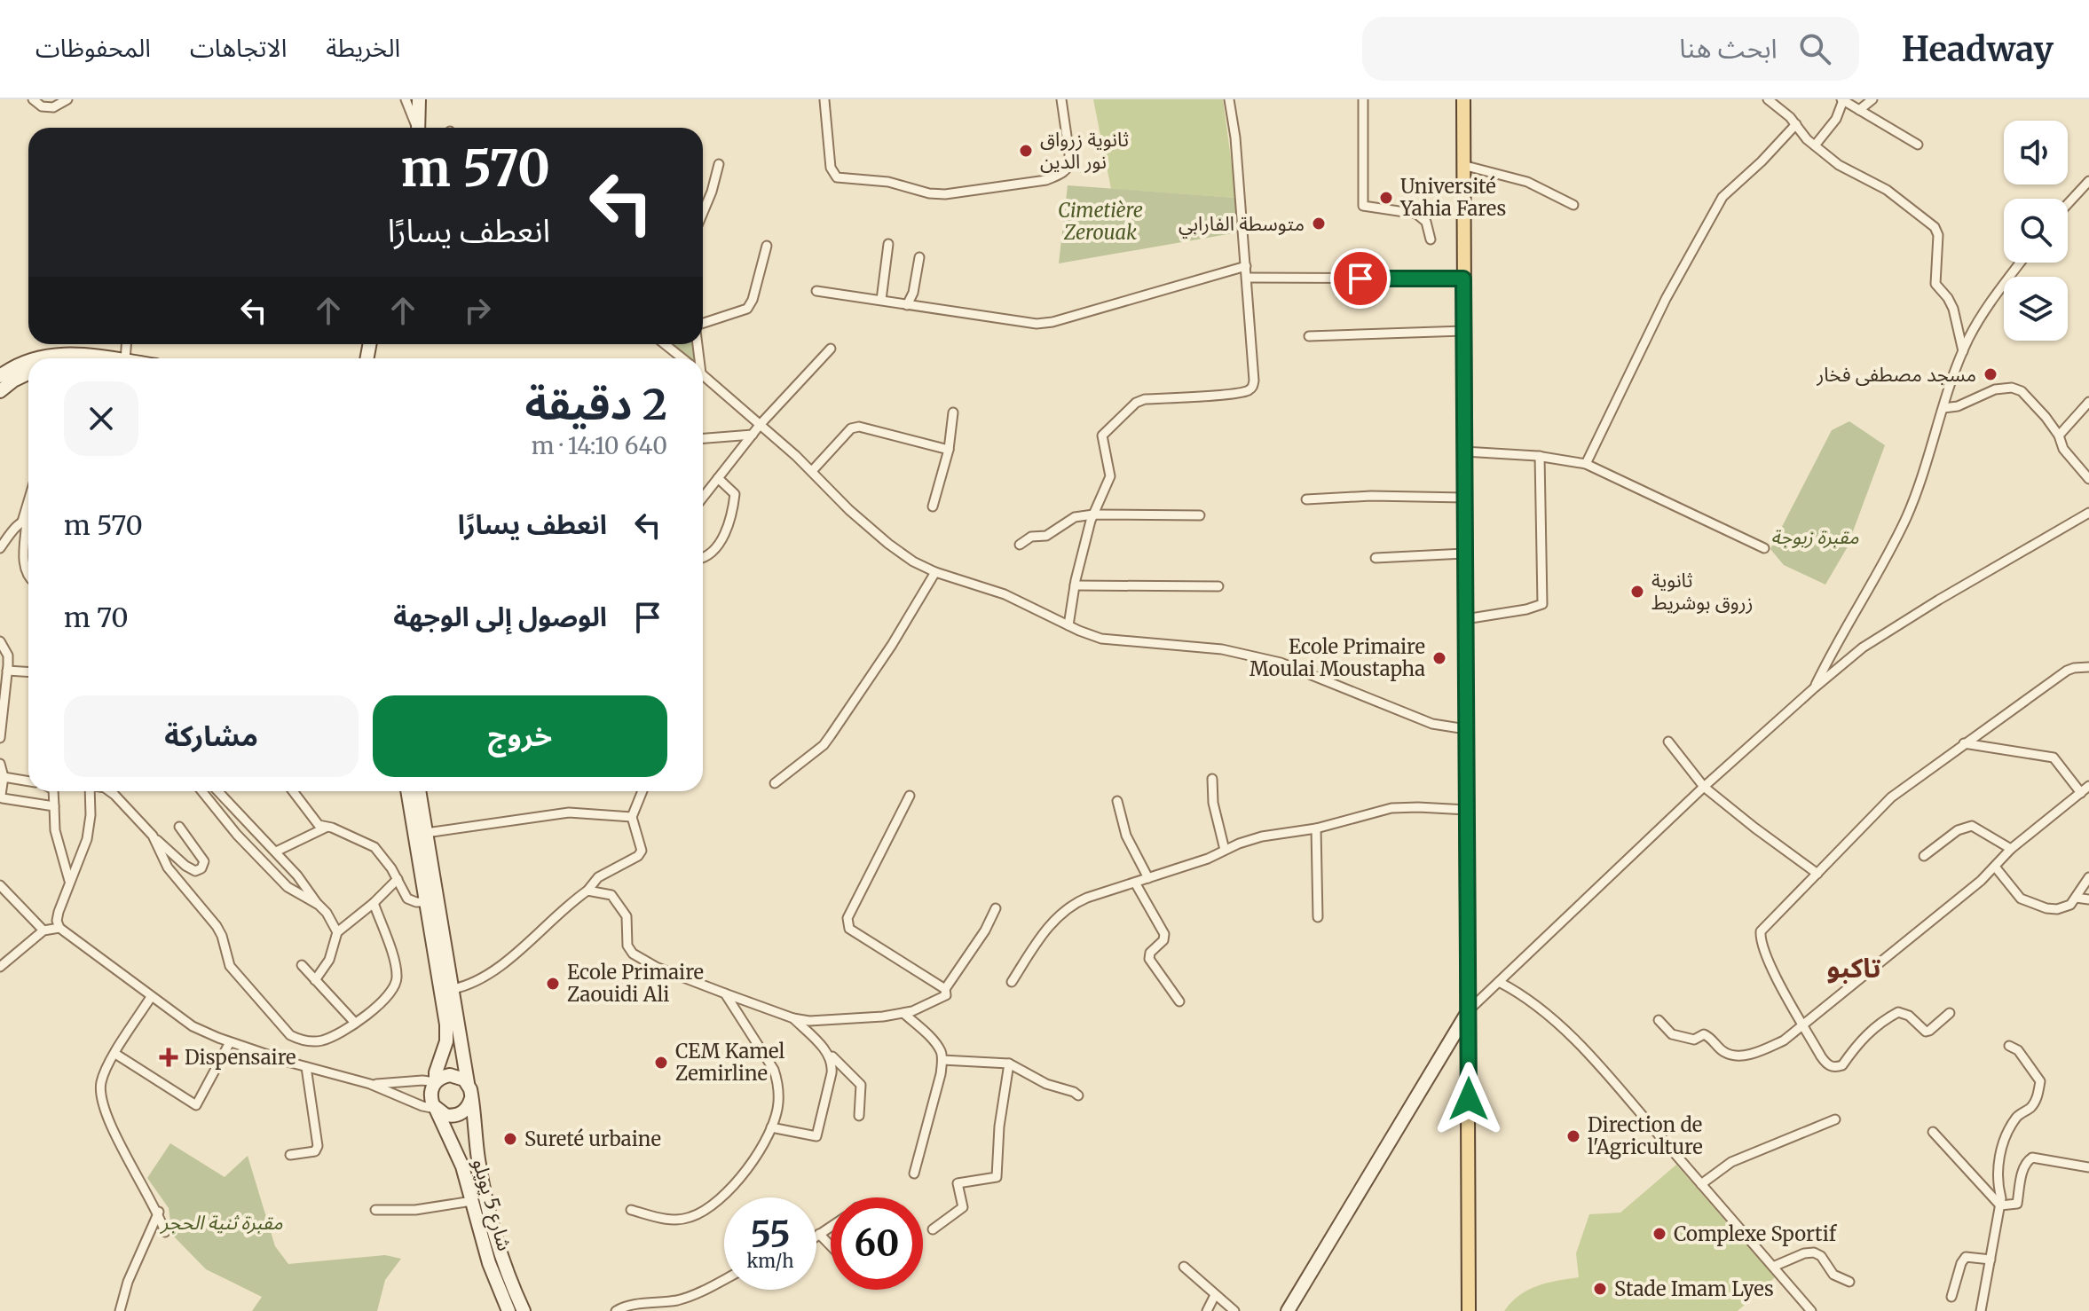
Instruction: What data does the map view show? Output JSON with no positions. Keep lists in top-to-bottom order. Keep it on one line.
{"streets":{"main road":["شارع 5 يويلو"]},"districts":["تاكبو"],"parks":["Cimetière Zerouak","مقبرة زبوجة","مقبرة ثنية الحجر"],"places":{"other":["ثانوية زرواق نور الدين","Université Yahia Fares","متوسطة الفارابي","مسجد مصطفى فخار","ثانوية زروق بوشريط","Ecole Primaire Moulai Moustapha","Ecole Primaire Zaouidi Ali","CEM Kamel Zemirline","Direction de l'Agriculture","Sureté urbaine","Complexe Sportif","Stade Imam Lyes"],"health":["Dispensaire"]},"page":{"header":"Headway","search":"ابحث هنا","nav":["الخريطة","الاتجاهات","المحفوظات"],"turn":["570 m","انعطف يسارًا"],"heading":["2 دقيقة","640 m · 14:10"],"list":[{"name":"انعطف يسارًا","value":"570 m"},{"name":"الوصول إلى الوجهة","value":"70 m"}],"buttons":["خروج","مشاركة"],"speed":"55 km/h","limit":"60"}}
